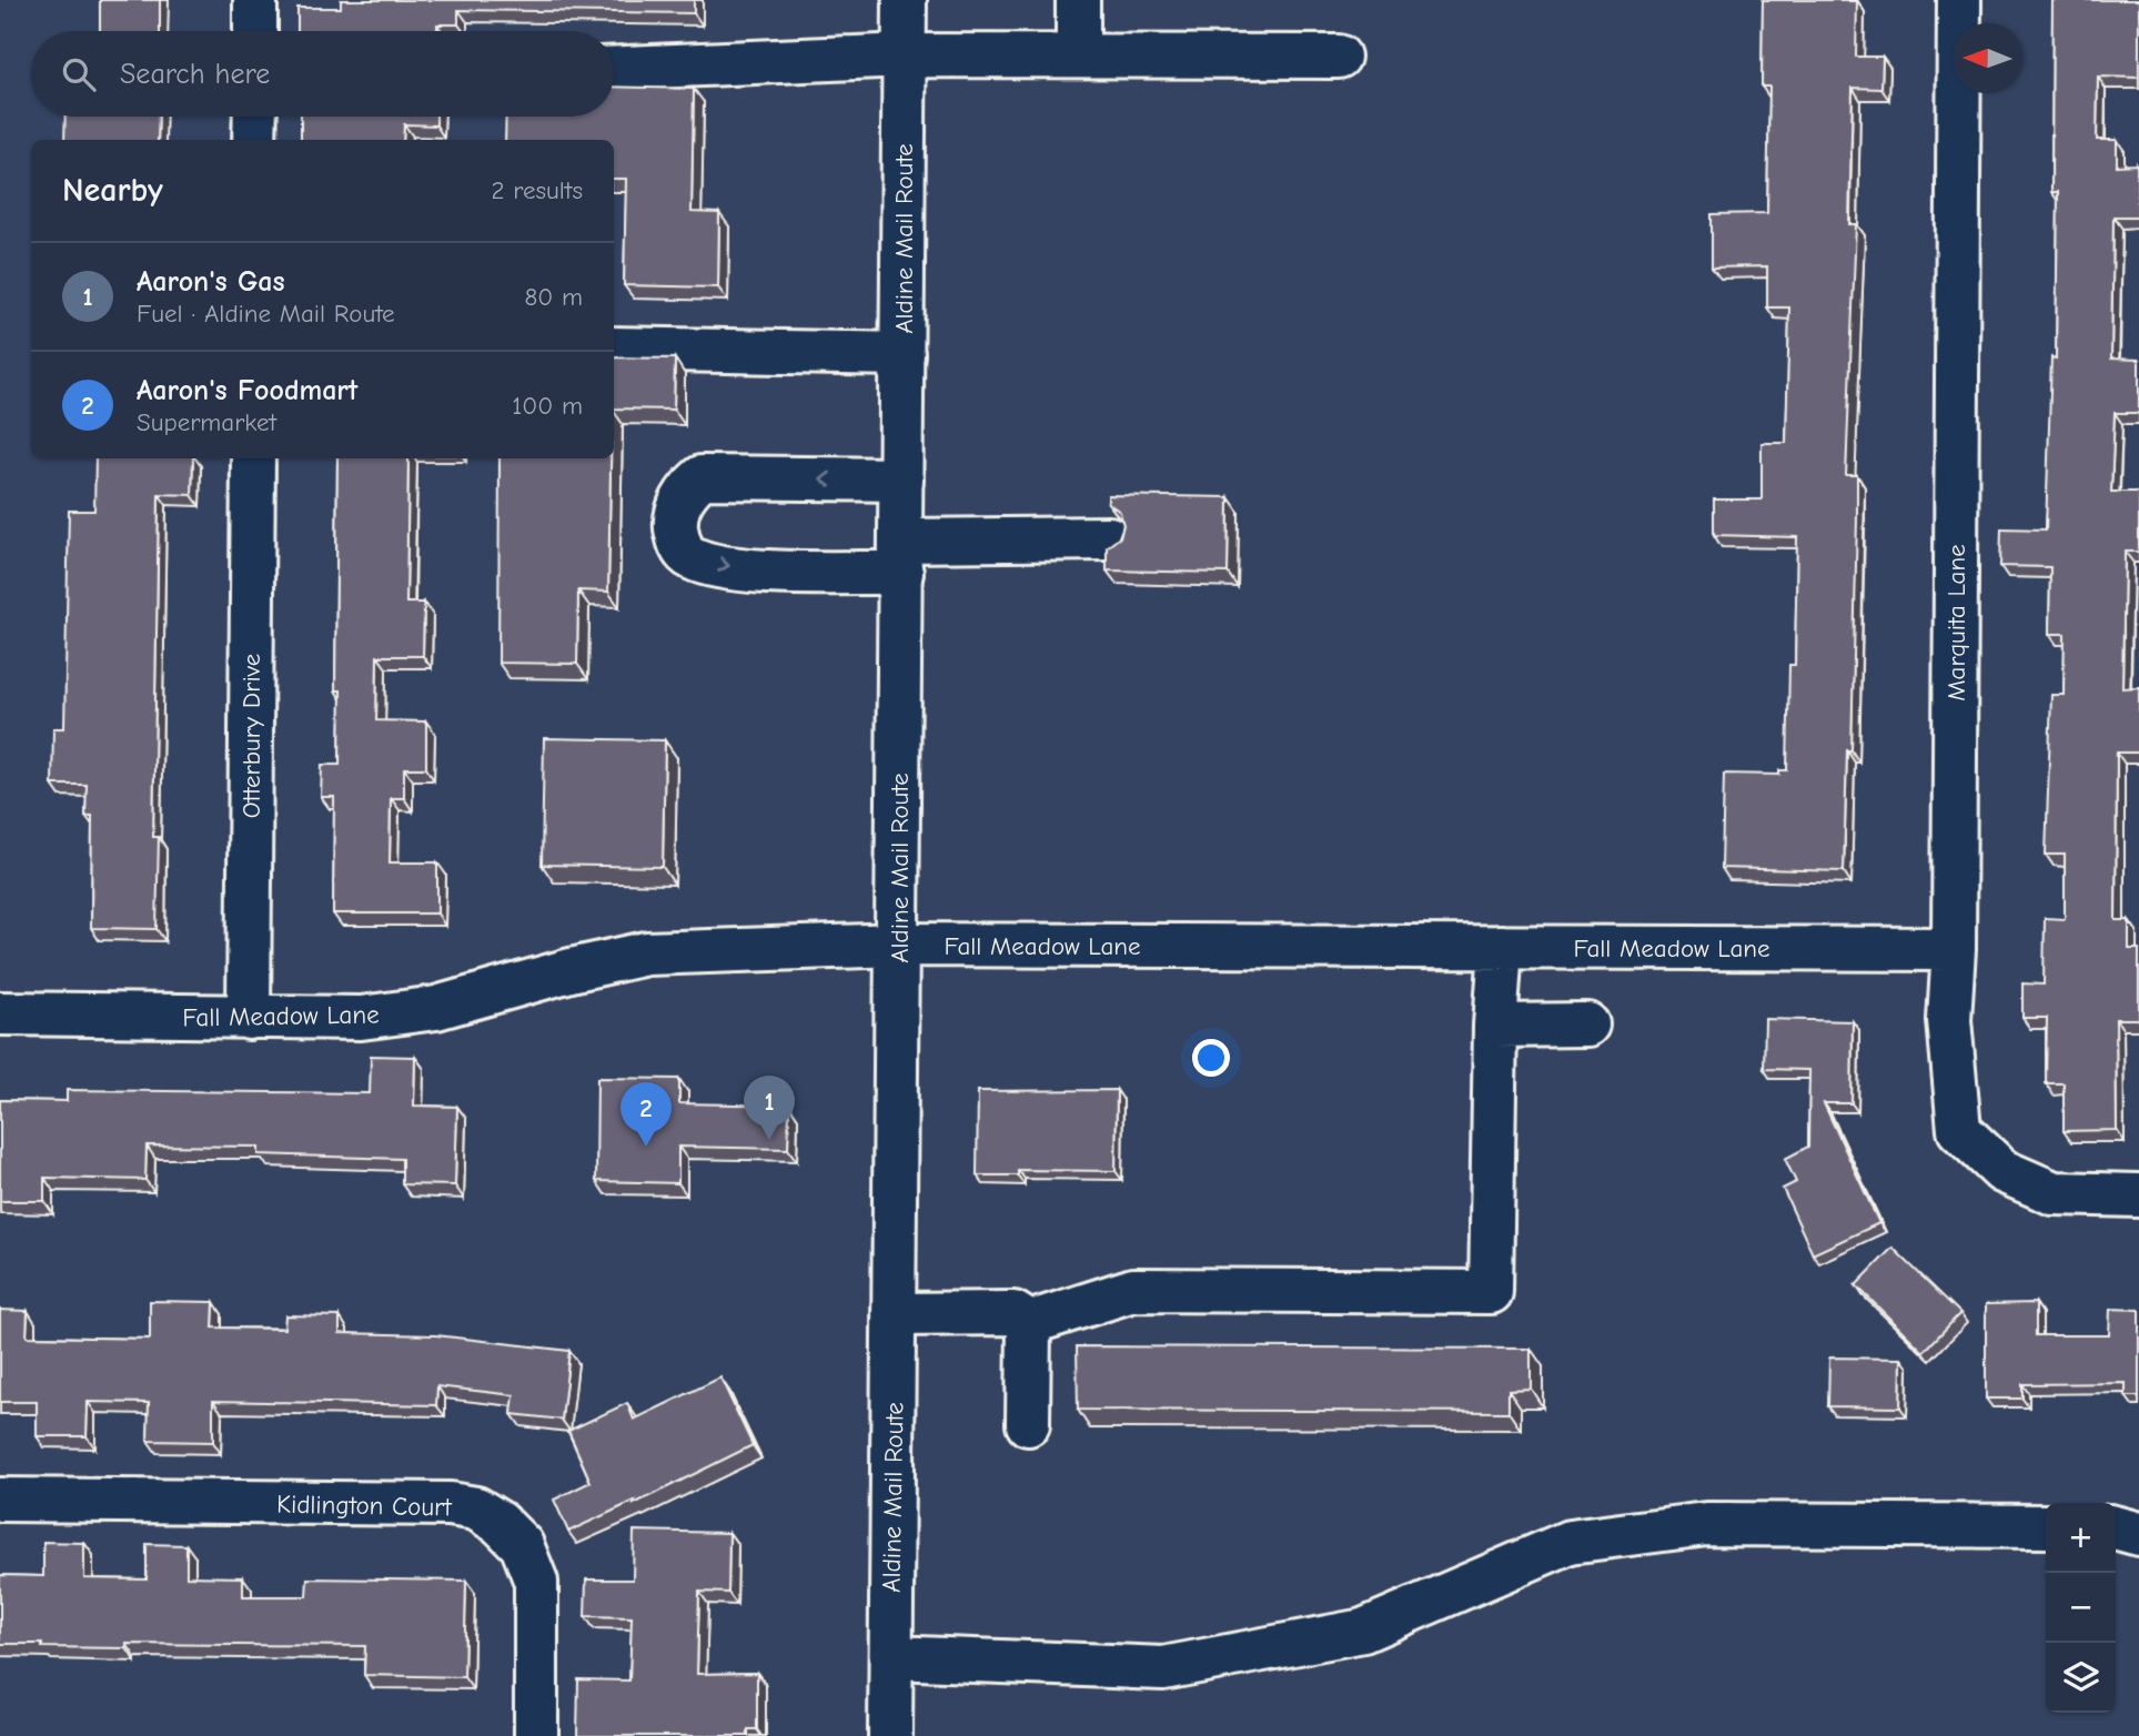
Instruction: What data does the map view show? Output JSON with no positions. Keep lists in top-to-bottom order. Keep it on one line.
{"streets":{"street":["Aldine Mail Route","Marquita Lane","Otterbury Drive","Fall Meadow Lane","Kidlington Court"]},"crossings":[["Aldine Mail Route","Fall Meadow Lane"],["Marquita Lane","Fall Meadow Lane"],["Otterbury Drive","Fall Meadow Lane"]],"north":"left","page":{"search":"Search here","heading":["Nearby","2 results"],"list":[{"mark":"1","name":"Aaron's Gas","note":"Fuel · Aldine Mail Route","value":"80 m"},{"mark":"2","name":"Aaron's Foodmart","note":"Supermarket","value":"100 m"}],"pins":["1","2"],"map_buttons":["+","−"]}}
